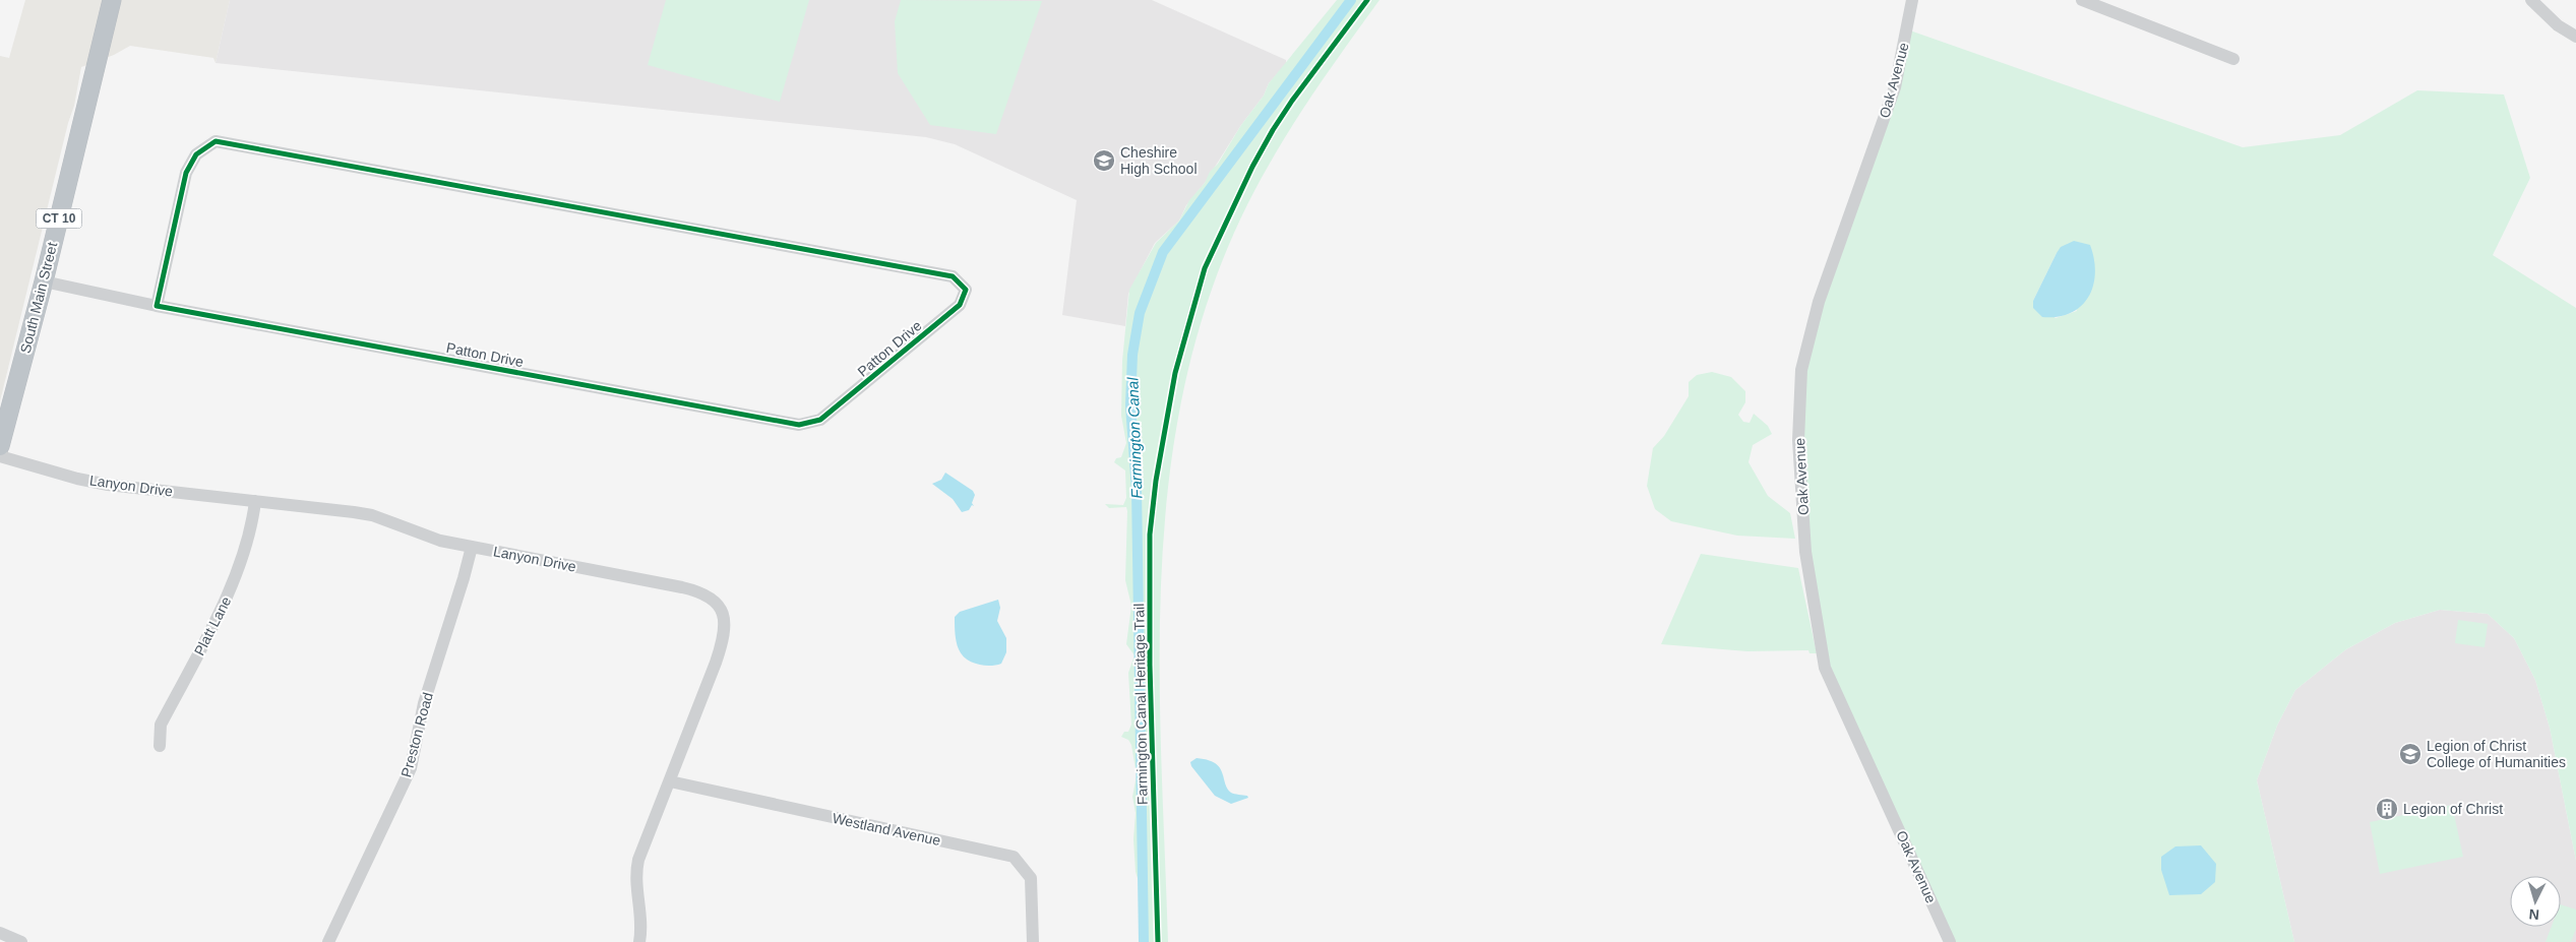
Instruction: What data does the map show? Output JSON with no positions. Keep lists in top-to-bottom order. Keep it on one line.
{"streets":{"highway":["CT 10","South Main Street"],"street":["Oak Avenue","Patton Drive","Lanyon Drive","Platt Lane","Preston Road","Westland Avenue"],"cycle path":["Farmington Canal Heritage Trail"]},"crossings":[["South Main Street","Patton Drive"],["Lanyon Drive","Platt Lane"],["Lanyon Drive","Preston Road"],["Lanyon Drive","Westland Avenue"]],"water":["Farmington Canal"],"places":{"school or university":["Cheshire High School","Legion of Christ College of Humanities"],"building":["Legion of Christ"]},"north":"bottom"}
